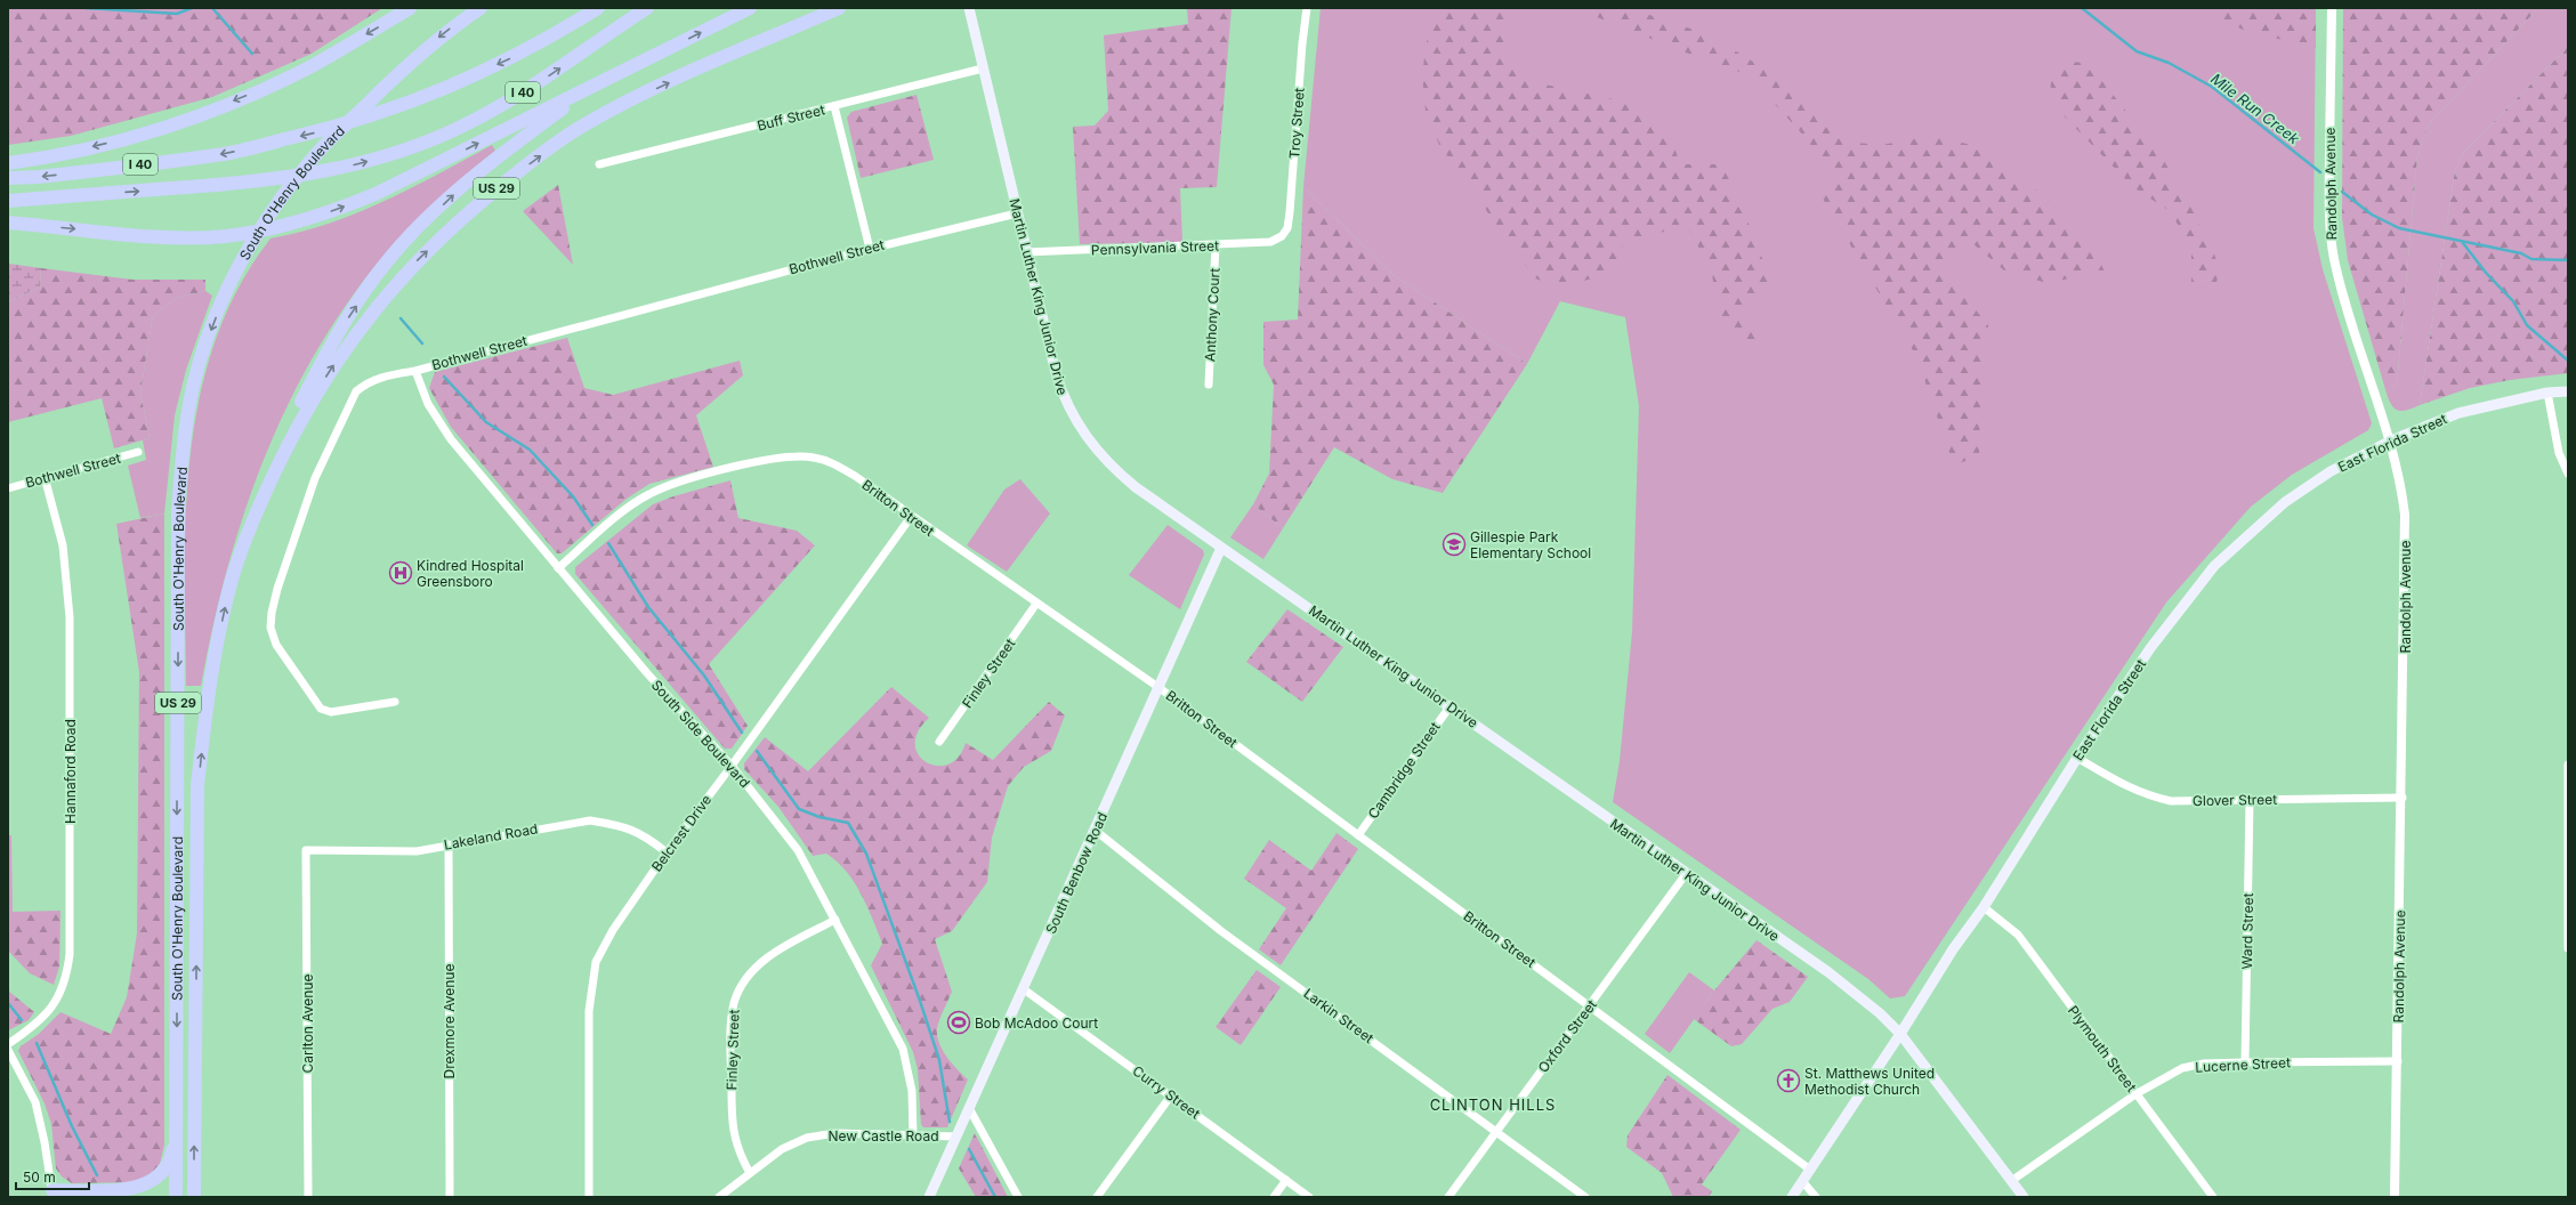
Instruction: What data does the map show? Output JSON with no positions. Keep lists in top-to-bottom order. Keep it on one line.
{"streets":{"highway":["I 40","US 29","South O'Henry Boulevard"],"main road":["Martin Luther King Junior Drive","East Florida Street","South Benbow Road"],"street":["Buff Street","Troy Street","Randolph Avenue","Pennsylvania Street","Bothwell Street","Anthony Court","Britton Street","Finley Street","South Side Boulevard","Cambridge Street","Hannaford Road","Glover Street","Belcrest Drive","Lakeland Road","Ward Street","Larkin Street","Drexmore Avenue","Carlton Avenue","Oxford Street","Plymouth Street","Lucerne Street","Curry Street","New Castle Road"]},"crossings":[["Buff Street","Martin Luther King Junior Drive"],["Troy Street","Pennsylvania Street"],["Randolph Avenue","East Florida Street"],["Randolph Avenue","Glover Street"],["Randolph Avenue","Lucerne Street"],["US 29","South O'Henry Boulevard"],["Pennsylvania Street","Martin Luther King Junior Drive"],["Pennsylvania Street","Anthony Court"],["Bothwell Street","Martin Luther King Junior Drive"],["Bothwell Street","South Side Boulevard"],["Bothwell Street","Hannaford Road"],["Martin Luther King Junior Drive","East Florida Street"],["Martin Luther King Junior Drive","Cambridge Street"],["Martin Luther King Junior Drive","South Benbow Road"],["Martin Luther King Junior Drive","Oxford Street"],["Martin Luther King Junior Drive","Lucerne Street"],["East Florida Street","Britton Street"],["East Florida Street","Glover Street"],["East Florida Street","Plymouth Street"],["Britton Street","Finley Street"],["Britton Street","South Side Boulevard"],["Britton Street","Cambridge Street"],["Britton Street","Belcrest Drive"],["Britton Street","South Benbow Road"],["Britton Street","Oxford Street"],["Finley Street","South Side Boulevard"],["Finley Street","New Castle Road"],["South Side Boulevard","Belcrest Drive"],["South Side Boulevard","New Castle Road"],["Glover Street","Ward Street"],["Belcrest Drive","Lakeland Road"],["Lakeland Road","Drexmore Avenue"],["Lakeland Road","Carlton Avenue"],["South Benbow Road","Larkin Street"],["South Benbow Road","Curry Street"],["South Benbow Road","New Castle Road"],["Ward Street","Lucerne Street"],["Larkin Street","Oxford Street"],["Plymouth Street","Lucerne Street"]],"districts":["CLINTON HILLS"],"water":["Mile Run Creek"],"places":{"school or university":["Gillespie Park Elementary School"],"hospital":["Kindred Hospital Greensboro"],"sports":["Bob McAdoo Court"],"church":["St. Matthews United Methodist Church"]},"scale_bar":"50 m"}
